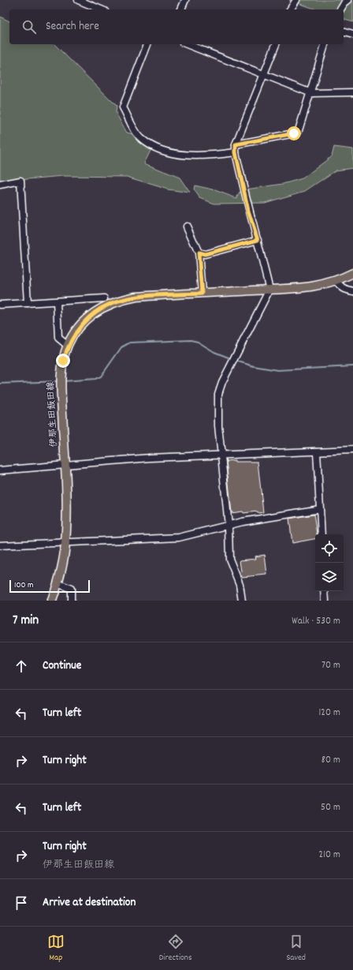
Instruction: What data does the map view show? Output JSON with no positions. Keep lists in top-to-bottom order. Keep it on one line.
{"streets":{"main road":["伊那生田飯田線"]},"scale_bar":"100 m","page":{"search":"Search here","scale":"100 m","heading":["7 min","Walk · 530 m"],"list":[["Continue","70 m"],["Turn left","120 m"],["Turn right","80 m"],["Turn left","50 m"],["Turn right","伊那生田飯田線","210 m"],"Arrive at destination"],"nav":["Map","Directions","Saved"]}}
